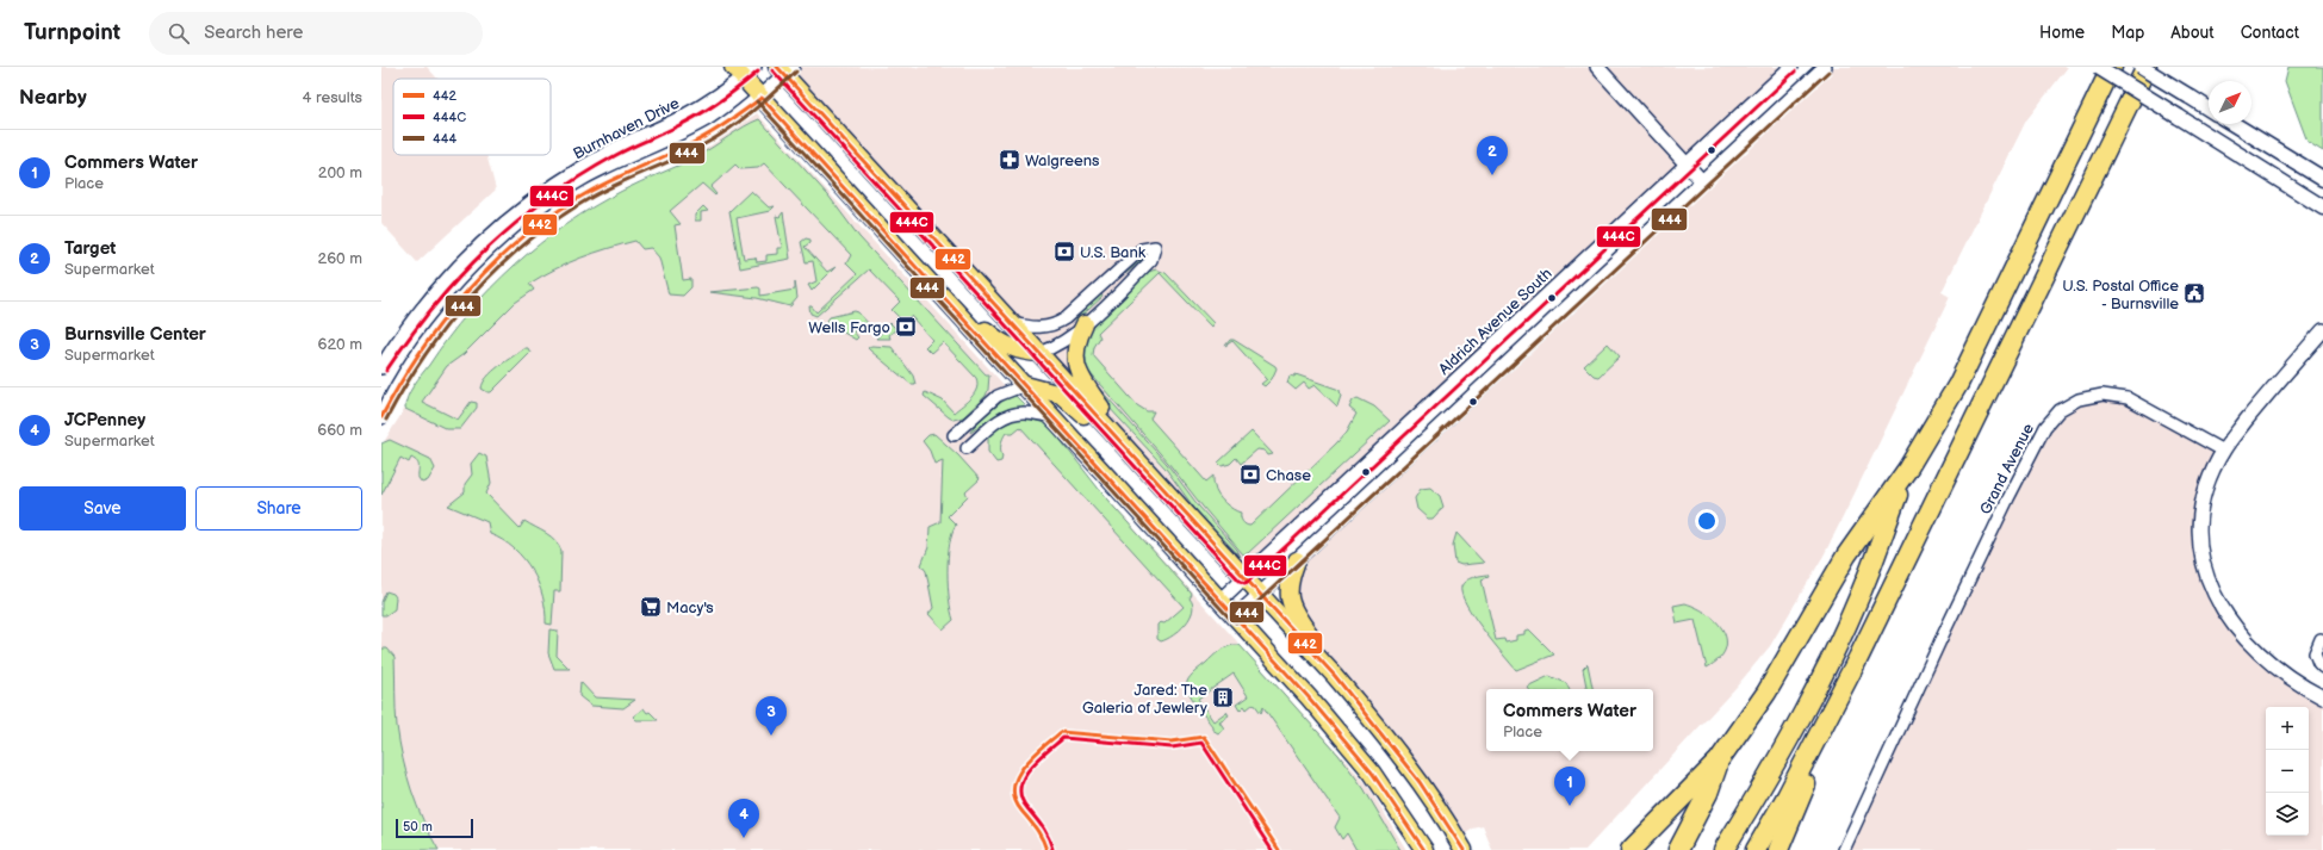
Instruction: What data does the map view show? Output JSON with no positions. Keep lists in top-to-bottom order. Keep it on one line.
{"streets":{"street":["Burnhaven Drive","Aldrich Avenue South","Grand Avenue"]},"places":{"pharmacy":["Walgreens"],"bank":["U.S. Bank","Wells Fargo","Chase"],"public building":["U.S. Postal Office - Burnsville"],"supermarket":["Macy's"],"building":["Jared: The Galeria of Jewlery"]},"lines":["transit line 442","transit line 444C","transit line 444"],"legend":["442","444C","444"],"scale_bar":"50 m","north":"top right","page":{"header":"Turnpoint","search":"Search here","nav":["Home","Map","About","Contact"],"heading":["Nearby","4 results"],"list":[{"mark":"1","name":"Commers Water","note":"Place","value":"200 m"},{"mark":"2","name":"Target","note":"Supermarket","value":"260 m"},{"mark":"3","name":"Burnsville Center","note":"Supermarket","value":"620 m"},{"mark":"4","name":"JCPenney","note":"Supermarket","value":"660 m"}],"pins":["2","3","1","4"],"buttons":["Save","Share"],"popup":["Commers Water","Place"],"map_buttons":["+","−"],"scale":"50 m"}}
